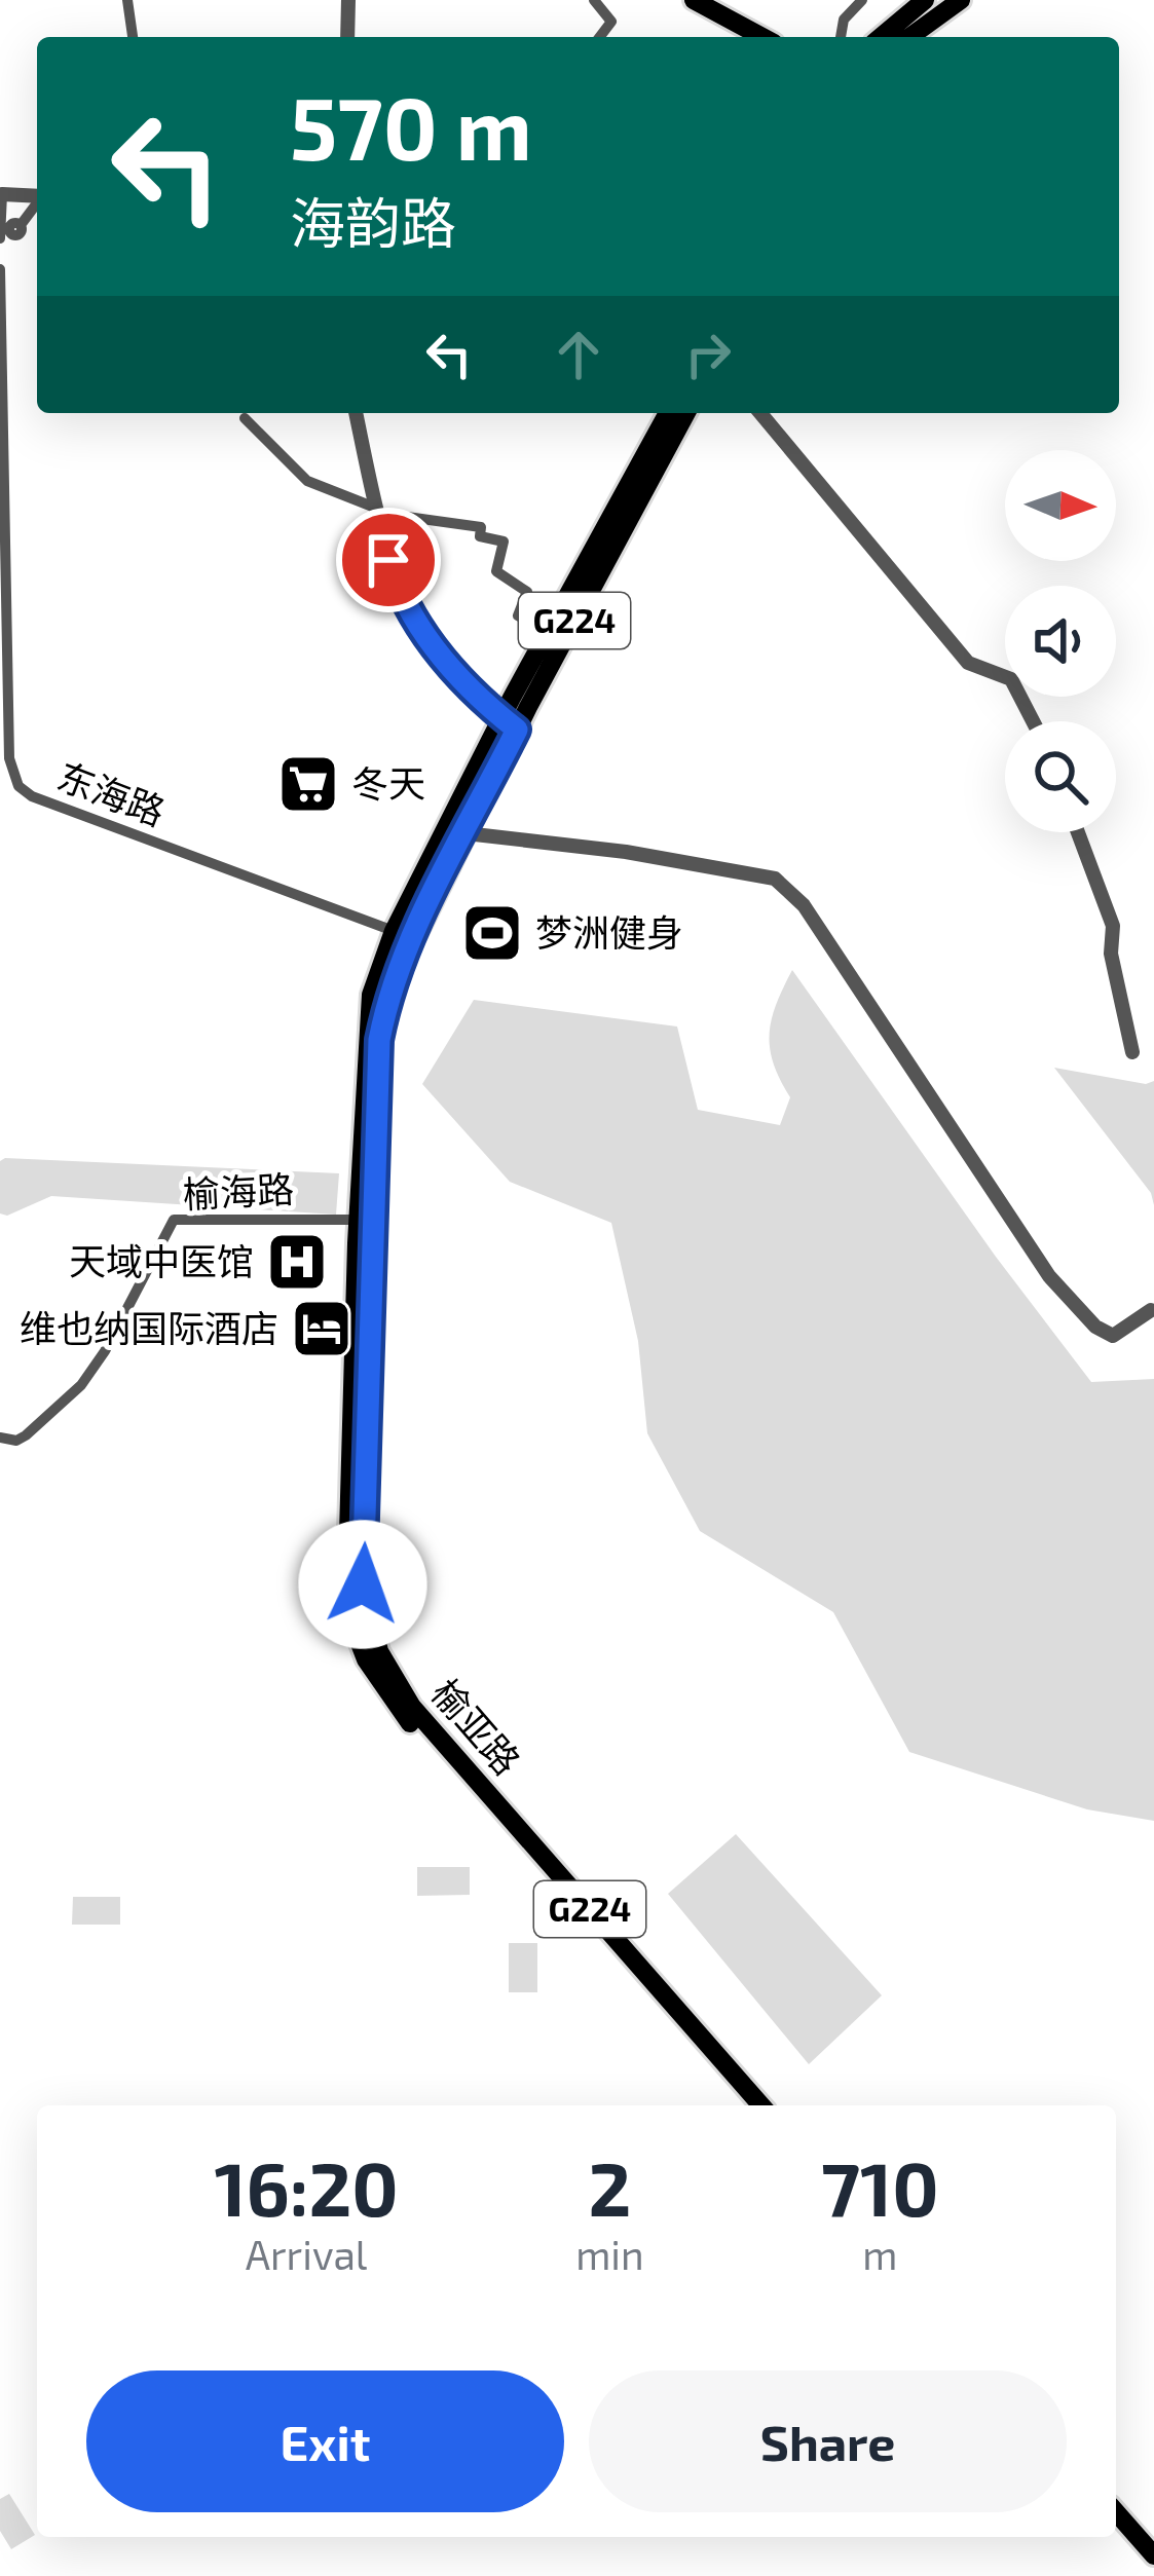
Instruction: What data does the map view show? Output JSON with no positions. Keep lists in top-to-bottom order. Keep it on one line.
{"streets":{"main road":["G224","榆亚路"],"street":["东海路","榆海路"]},"crossings":[["东海路","榆亚路"],["榆海路","榆亚路"]],"places":{"supermarket":["冬天"],"sports":["梦洲健身"],"hospital":["天域中医馆"],"hotel":["维也纳国际酒店"]},"north":"right","page":{"turn":["570 m","海韵路"],"eta":["16:20","Arrival","2","min","710","m"],"buttons":["Exit","Share"]}}
